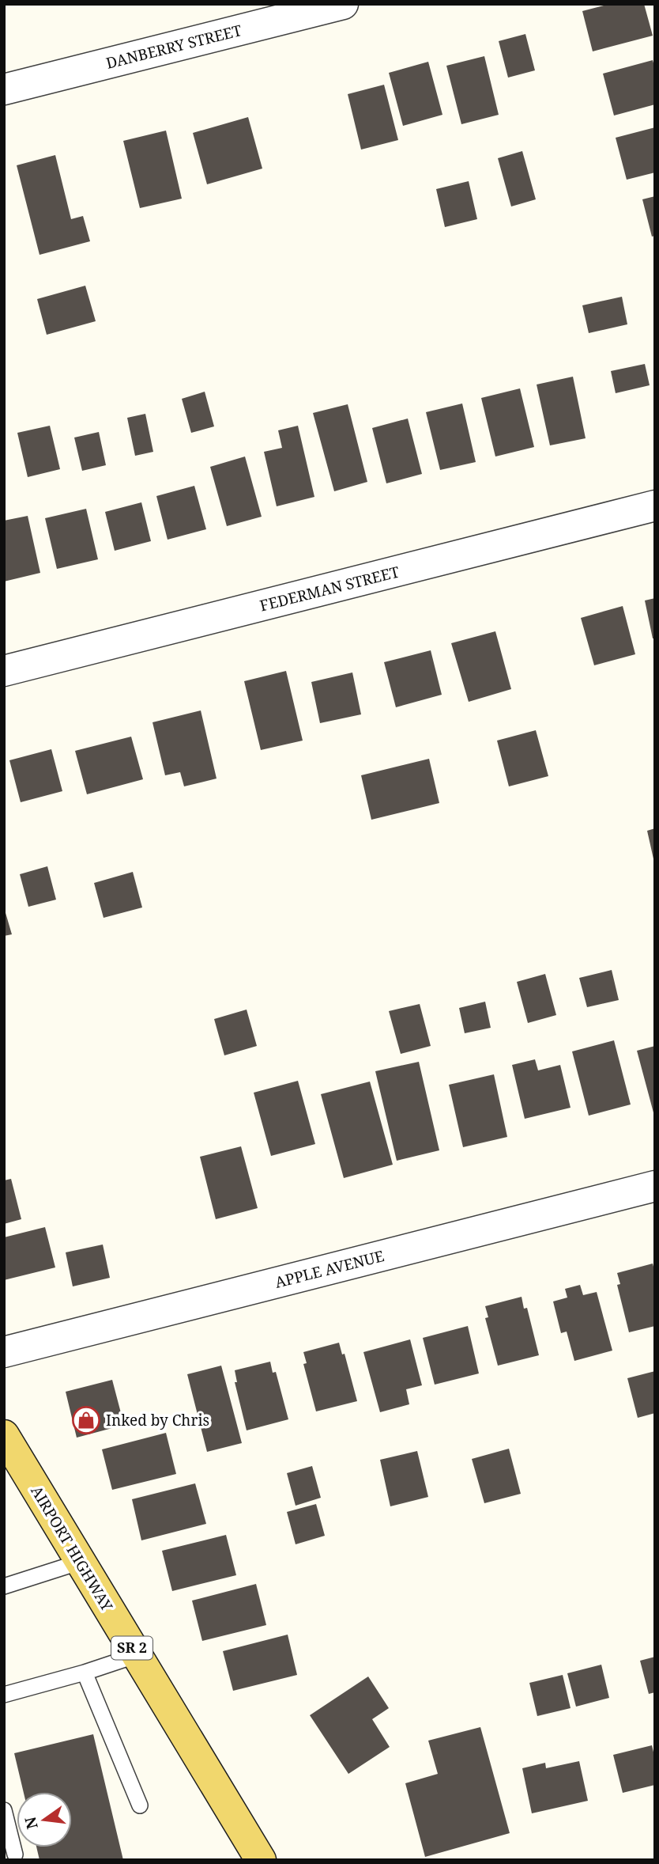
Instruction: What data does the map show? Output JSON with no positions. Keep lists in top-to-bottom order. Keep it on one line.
{"streets":{"main road":["AIRPORT HIGHWAY","SR 2"],"street":["DANBERRY STREET","FEDERMAN STREET","APPLE AVENUE"]},"places":{"shop":["Inked by Chris"]},"north":"left"}
